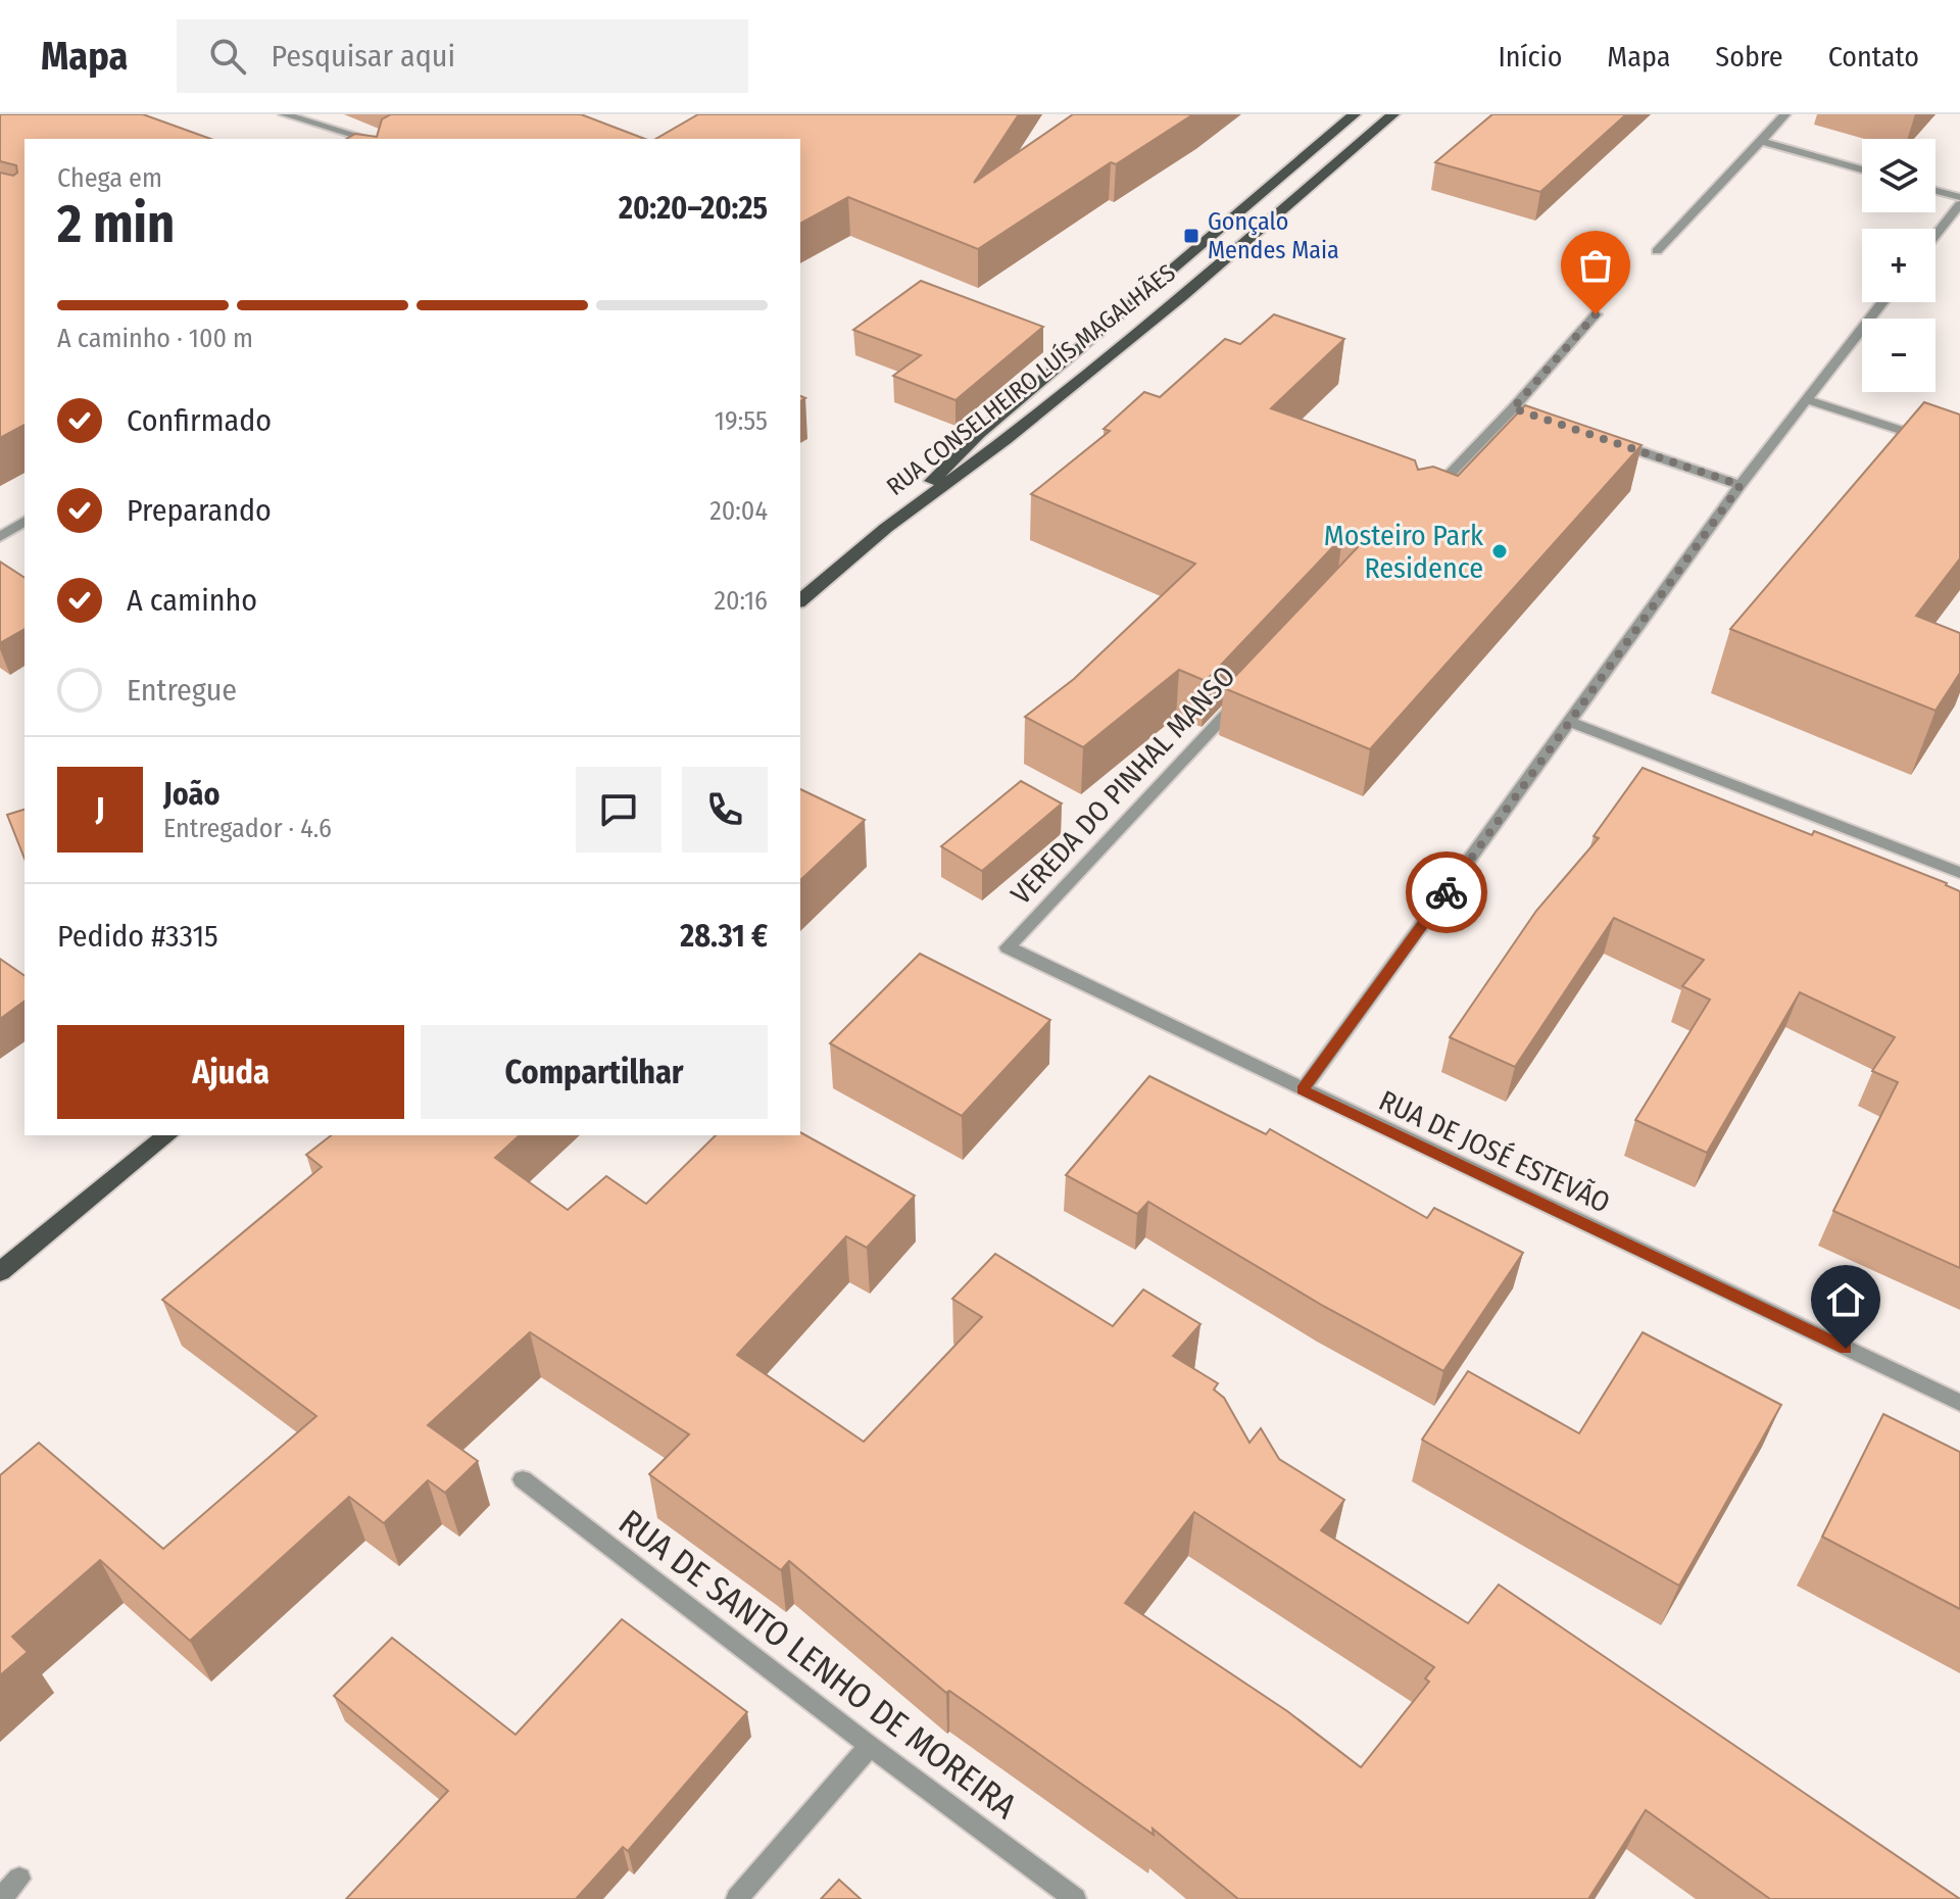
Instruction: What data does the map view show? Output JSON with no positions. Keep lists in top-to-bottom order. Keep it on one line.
{"streets":{"main road":["RUA CONSELHEIRO LUÍS MAGALHÃES"],"street":["VEREDA DO PINHAL MANSO","RUA DE JOSÉ ESTEVÃO","RUA DE SANTO LENHO DE MOREIRA"]},"crossings":[["VEREDA DO PINHAL MANSO","RUA DE JOSÉ ESTEVÃO"]],"places":{"transit":["Gonçalo Mendes Maia"],"other":["Mosteiro Park Residence"]},"page":{"header":"Mapa","search":"Pesquisar aqui","nav":["Início","Mapa","Sobre","Contato"],"map_buttons":["+","−"],"heading":["2 min","Chega em","20:20–20:25"],"panel":["João","Entregador · 4.6","Pedido #3315","28.31 €"],"bar":"A caminho · 100 m","list":[["Confirmado","19:55"],["Preparando","20:04"],["A caminho","20:16"],"Entregue"],"round":"J","buttons":["Ajuda","Compartilhar"]}}
